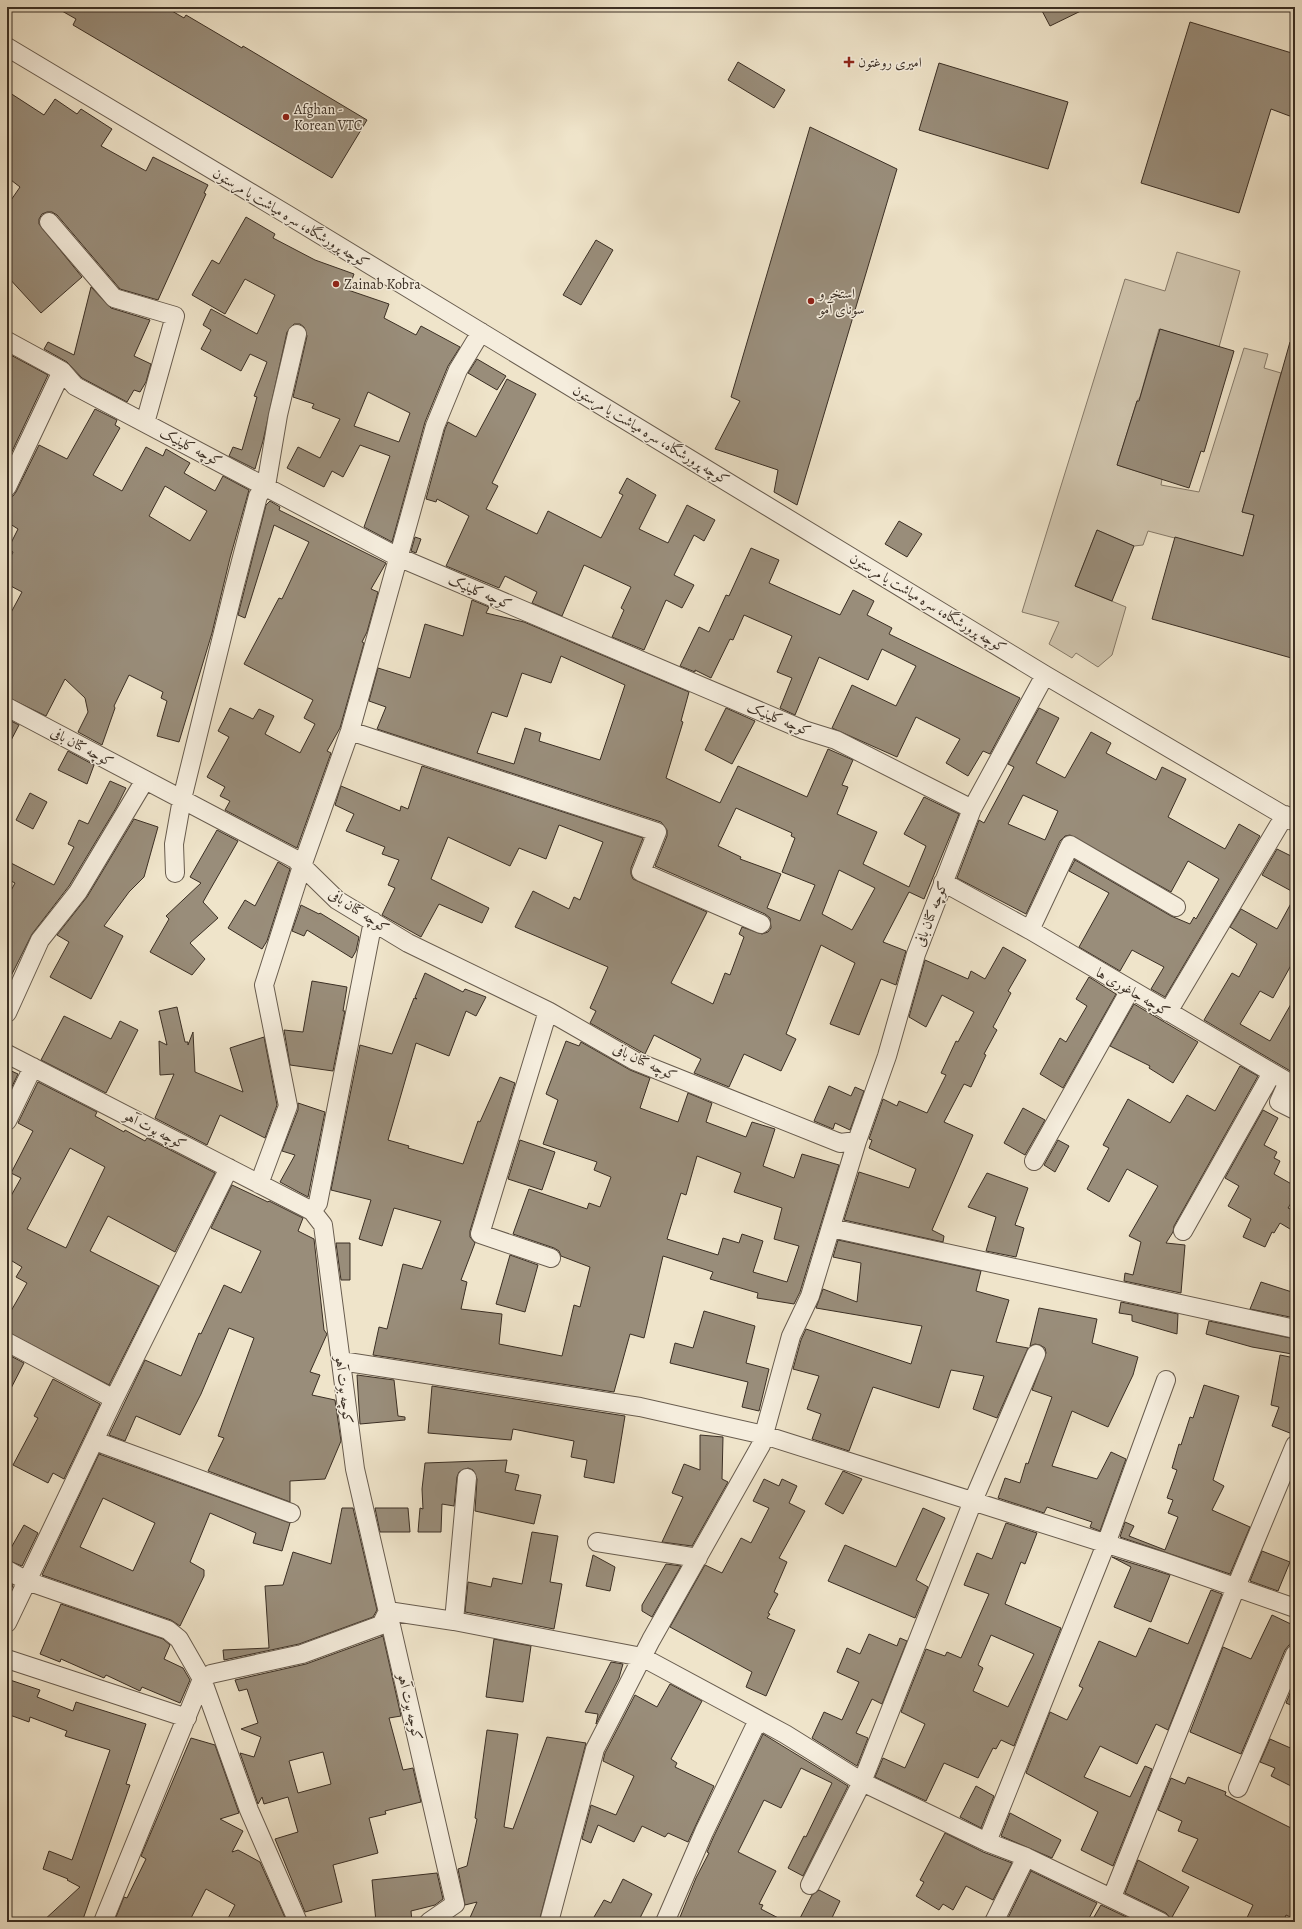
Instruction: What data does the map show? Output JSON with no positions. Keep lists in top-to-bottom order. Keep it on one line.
{"streets":{"street":["کوچه پرورشگاه، سره میاشت یا مرستون","کوچه کلینیک","کوچه کتان بافی","کوچه جاغوری ها","کوچه بوت آهو"]},"crossings":[["کوچه پرورشگاه، سره میاشت یا مرستون","کوچه کتان بافی"],["کوچه کلینیک","کوچه کتان بافی"],["کوچه کتان بافی","کوچه جاغوری ها"]],"places":{"health":["امیری روغتون"],"other":["Afghan - Korean VTC","Zainab Kobra","استخر و سونای آمو"]}}
